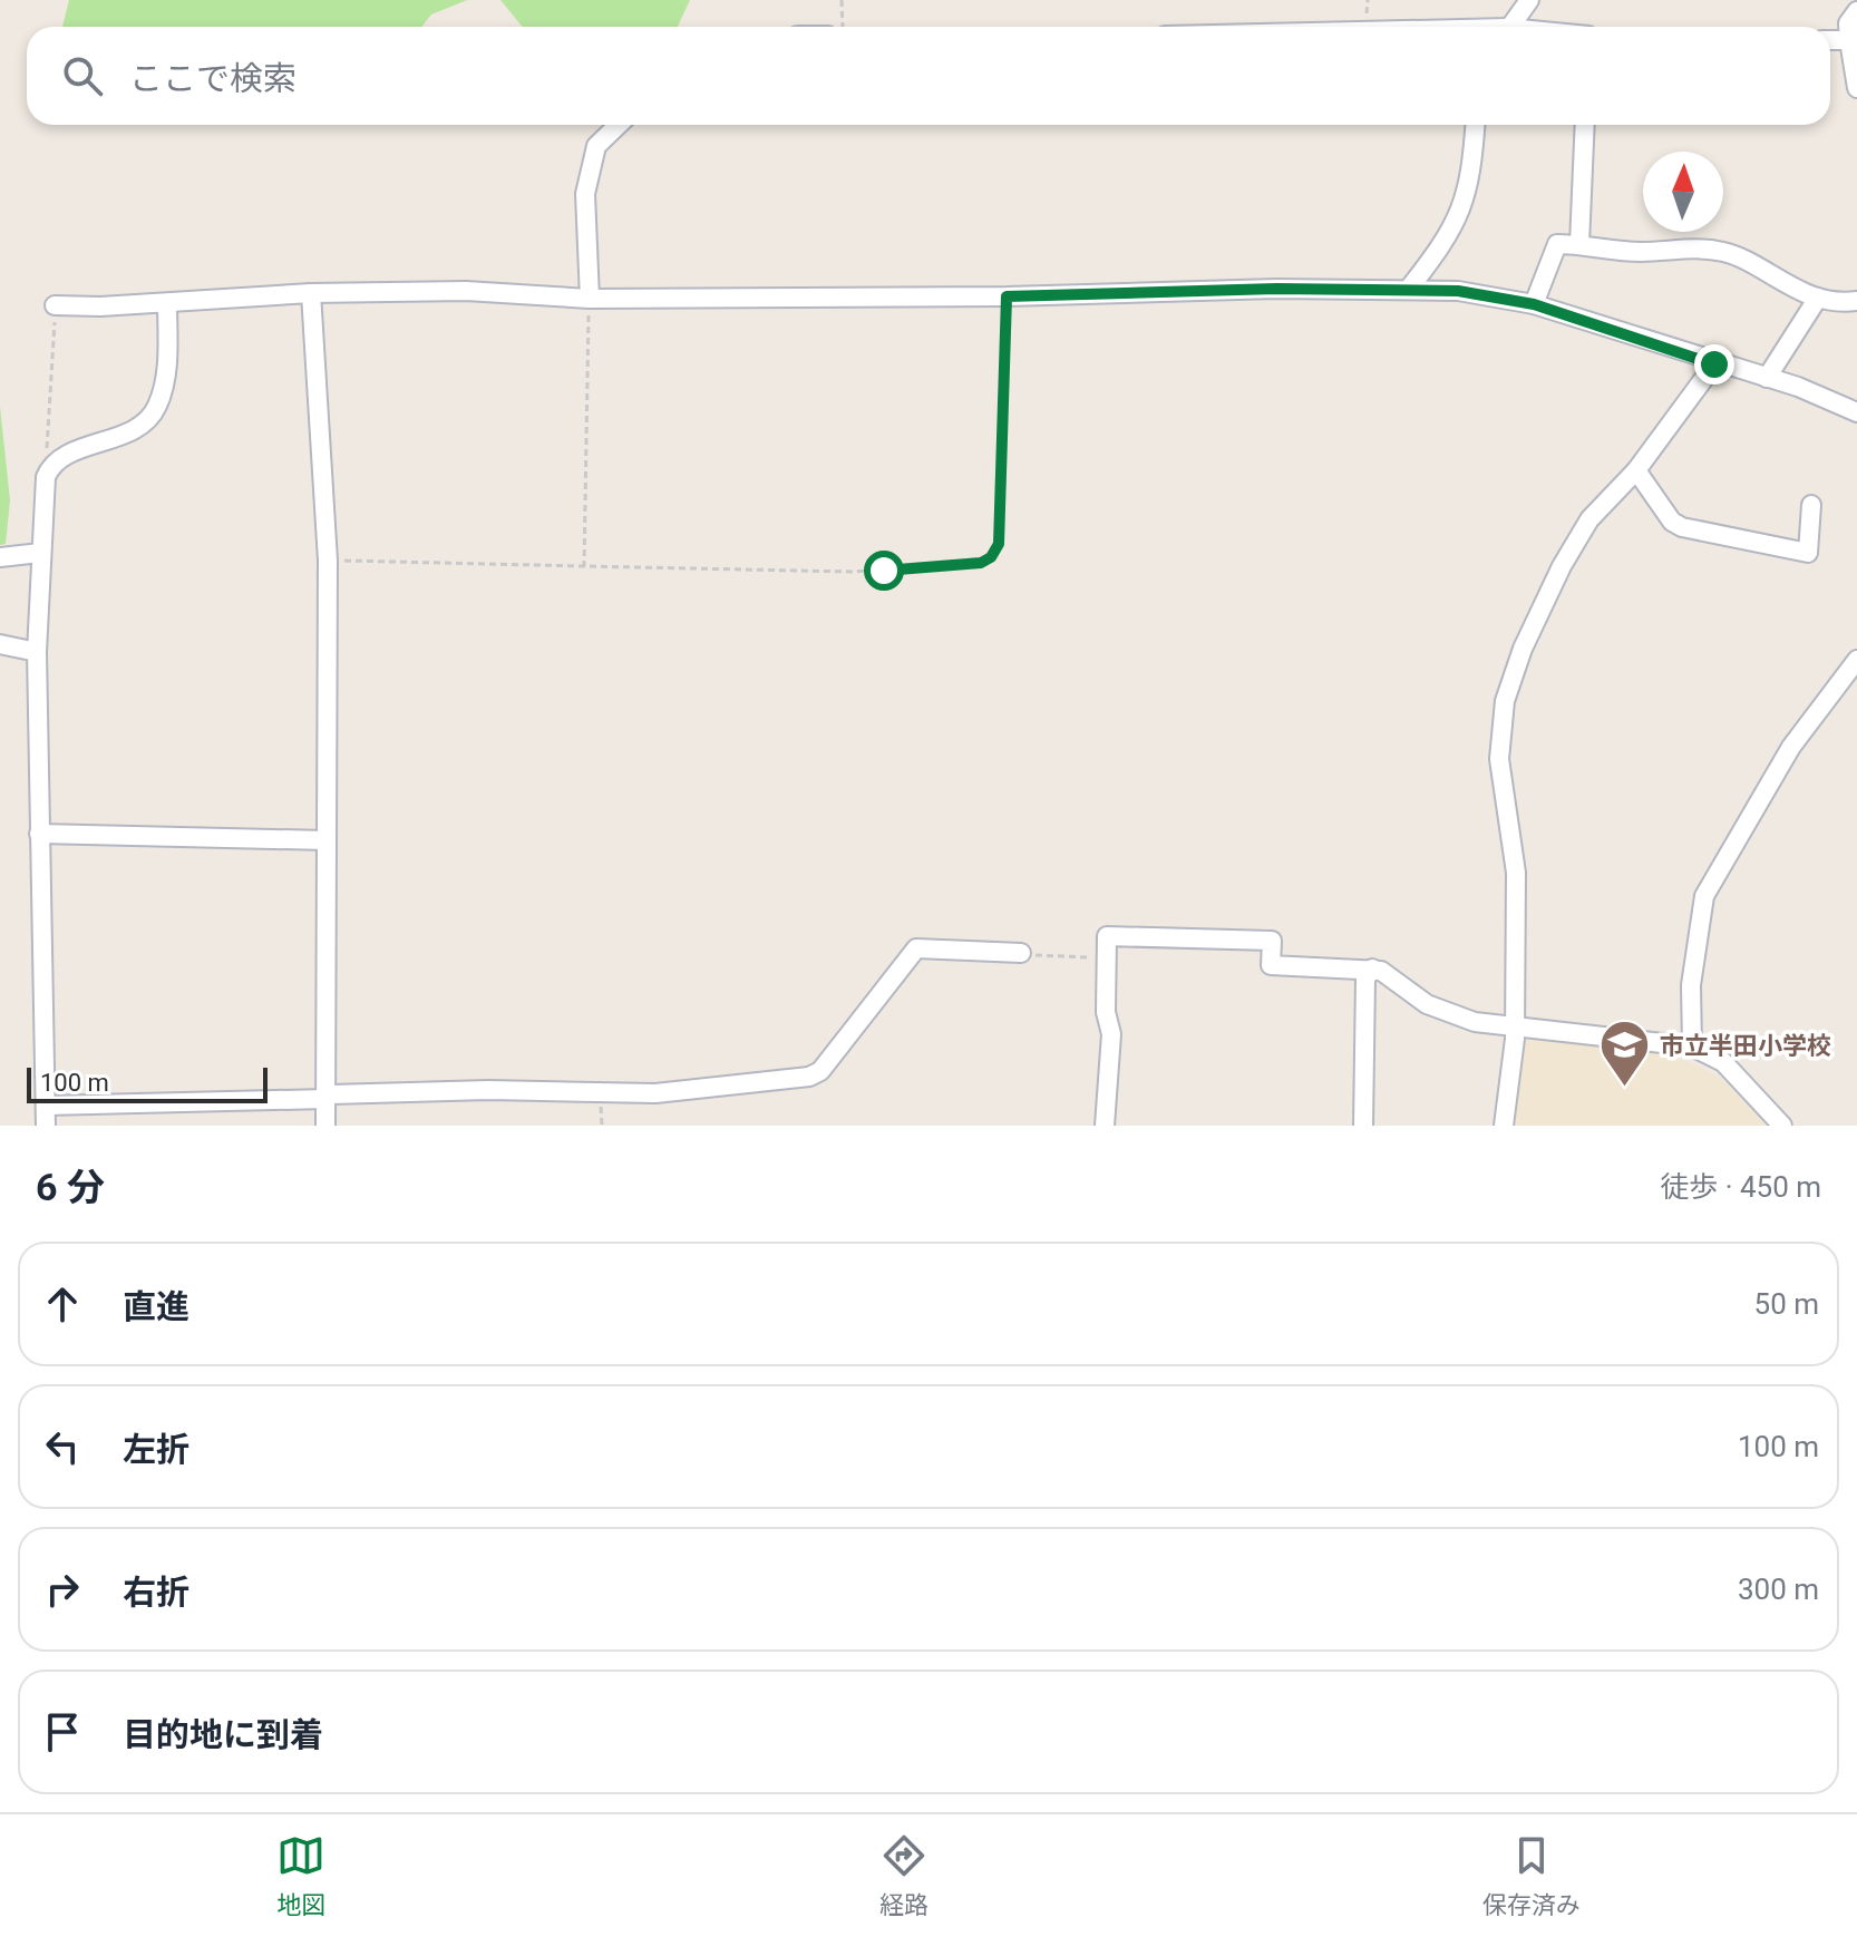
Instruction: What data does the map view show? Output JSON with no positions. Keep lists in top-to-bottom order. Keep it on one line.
{"places":{"school or university":["市立半田小学校"]},"scale_bar":"100 m","north":"top","page":{"search":"ここで検索","scale":"100 m","heading":["6 分","徒歩 · 450 m"],"list":[["直進","50 m"],["左折","100 m"],["右折","300 m"],"目的地に到着"],"nav":["地図","経路","保存済み"]}}
